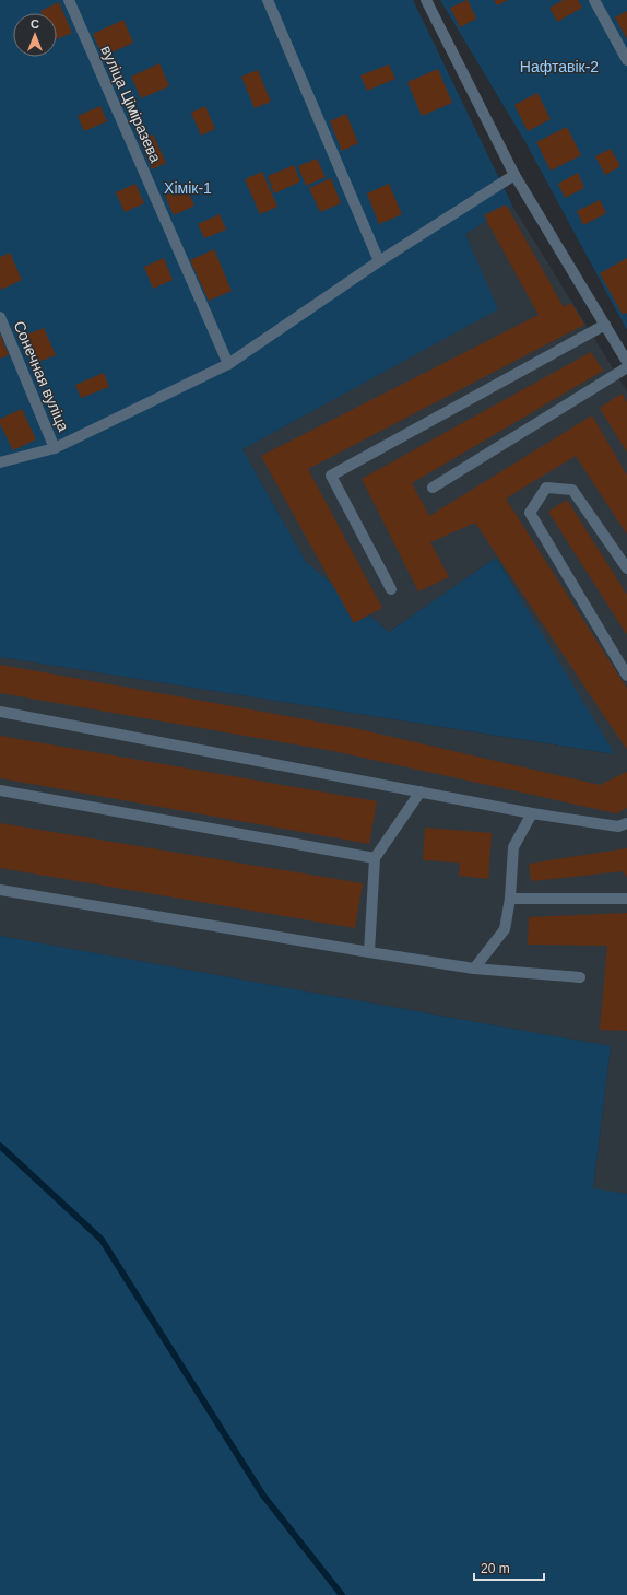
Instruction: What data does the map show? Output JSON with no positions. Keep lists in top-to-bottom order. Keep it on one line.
{"streets":{"street":["вуліца Ціміразева","Сонечная вуліца"]},"parks":["Нафтавік-2","Хімік-1"],"scale_bar":"20 m","north":"top"}
